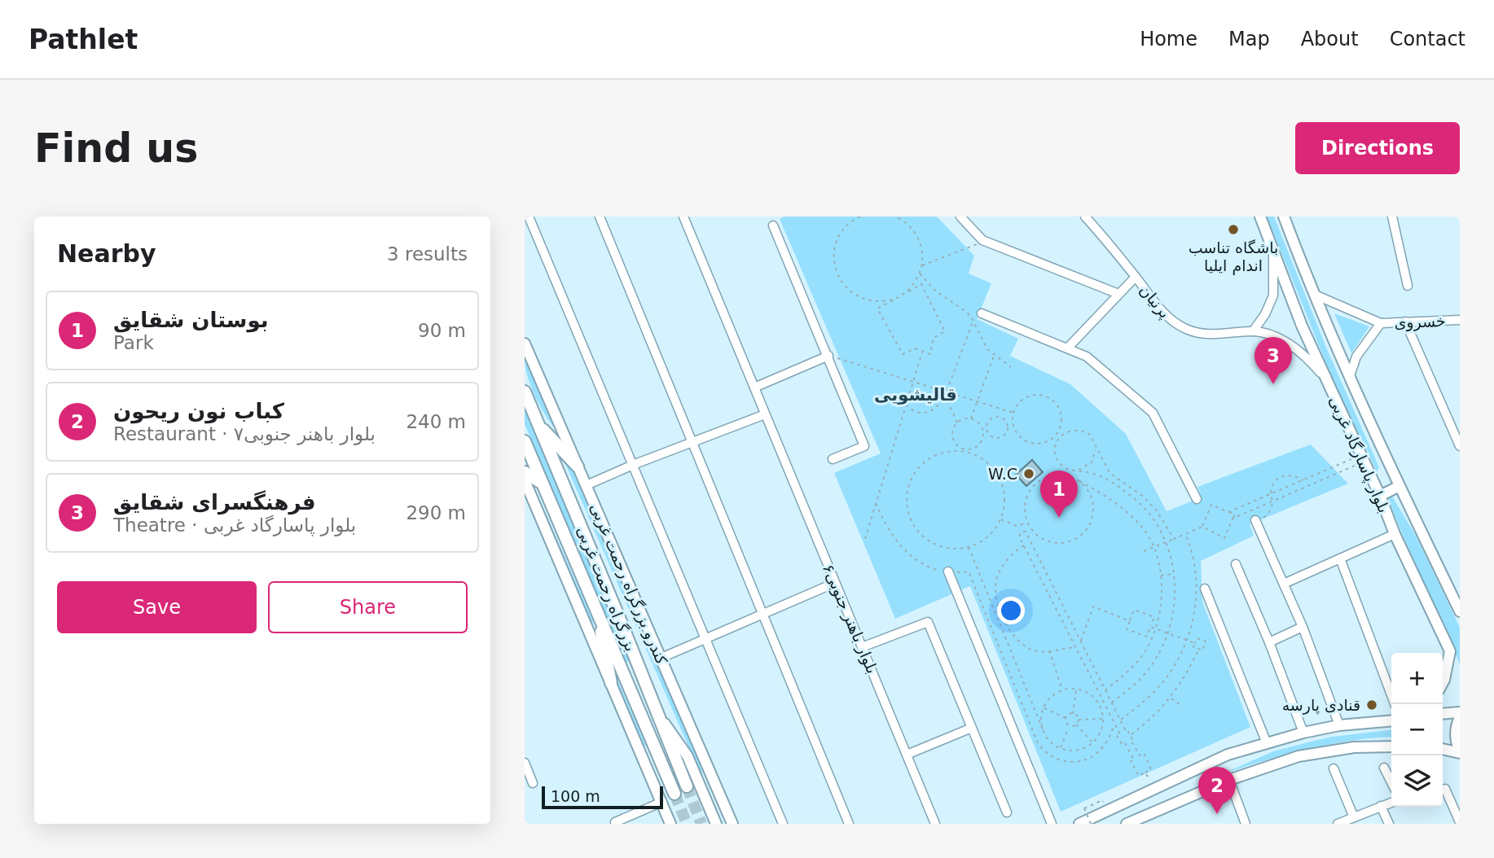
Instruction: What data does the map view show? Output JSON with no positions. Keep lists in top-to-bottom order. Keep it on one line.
{"streets":{"highway":["بزرگراه رحمت غربی"],"main road":["بلوار پاسارگاد غربی","کندرو بزرگراه رحمت غربی"],"street":["پرنیان","خسروى","بلوار باهنر جنوبی۶"]},"districts":["قالیشویی"],"places":["باشگاه تناسب اندام ایلیا","W.C","قنادی پارسه"],"scale_bar":"100 m","page":{"header":"Pathlet","nav":["Home","Map","About","Contact"],"buttons":["Directions",["Save","Share"]],"title":"Find us","heading":["Nearby","3 results"],"list":[{"mark":"1","name":"بوستان شقایق","note":"Park","value":"90 m"},{"mark":"2","name":"کباب نون ریحون","note":"Restaurant · بلوار باهنر جنوبی۷","value":"240 m"},{"mark":"3","name":"فرهنگسرای شقایق","note":"Theatre · بلوار پاسارگاد غربی","value":"290 m"}],"pins":["3","1","2"],"map_buttons":["+","−"],"scale":"100 m"}}
